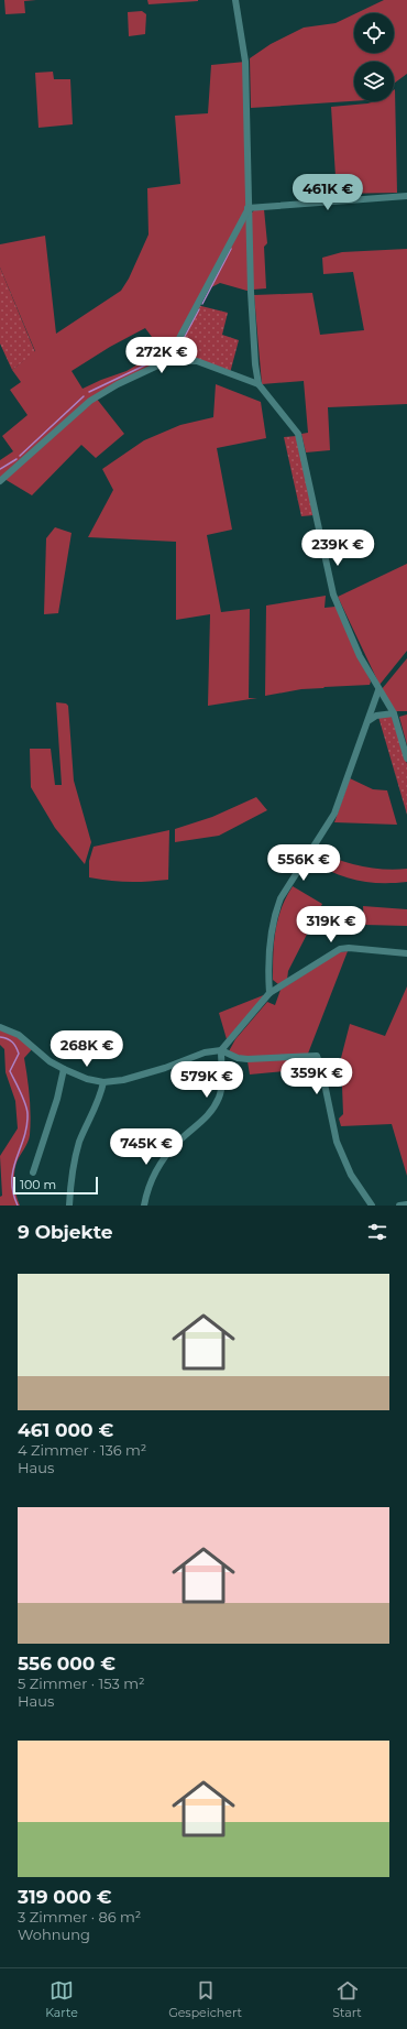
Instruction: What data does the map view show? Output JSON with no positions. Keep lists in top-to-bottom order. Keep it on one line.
{"scale_bar":"100 m","page":{"price":["461K €","272K €","239K €","556K €","319K €","268K €","359K €","579K €","745K €"],"scale":"100 m","heading":"9 Objekte","list":[{"name":"461 000 €","note":"4 Zimmer · 136 m² · Haus"},{"name":"556 000 €","note":"5 Zimmer · 153 m² · Haus"},{"name":"319 000 €","note":"3 Zimmer · 86 m² · Wohnung"}],"tabs":["Karte","Gespeichert","Start"]}}
